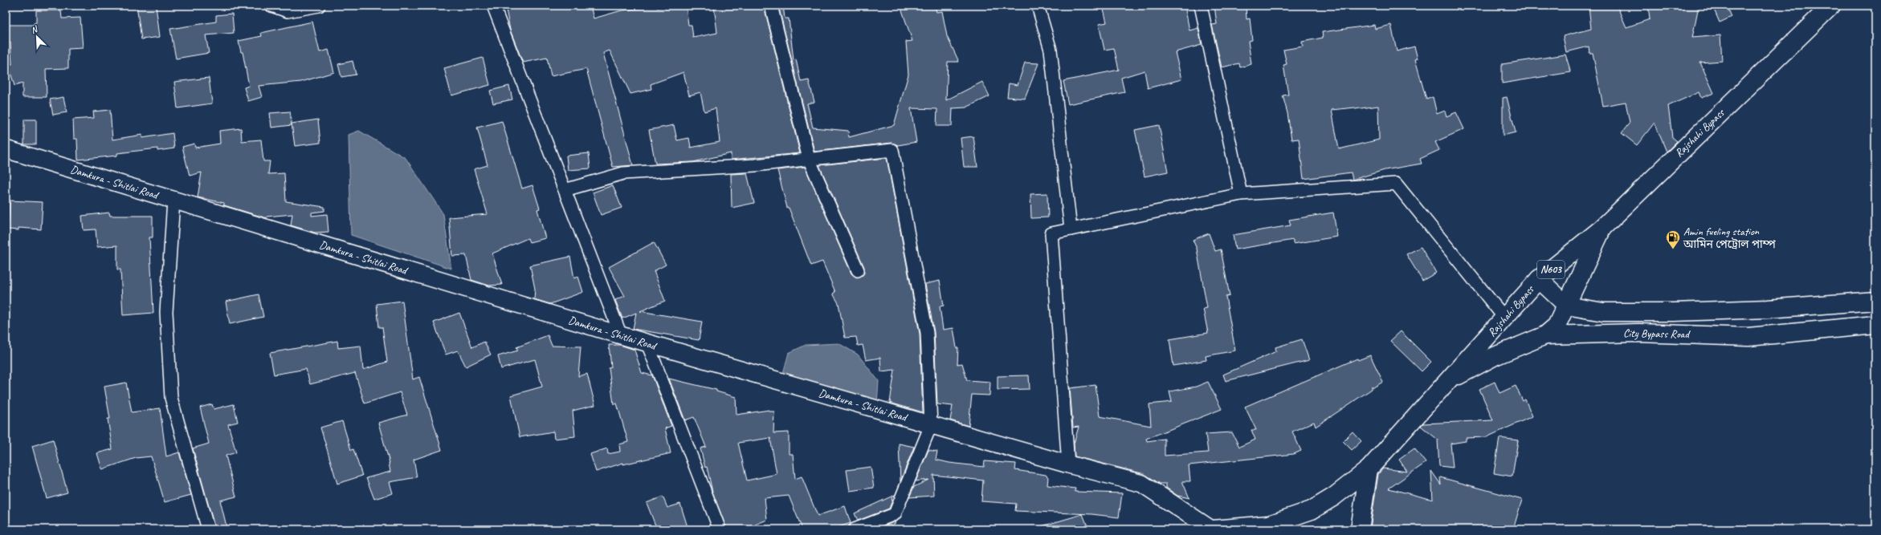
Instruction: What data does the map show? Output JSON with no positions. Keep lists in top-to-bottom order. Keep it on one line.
{"streets":{"main road":["Rajshahi Bypass","N603","City Bypass Road"],"street":["Damkura - Shitlai Road"]},"crossings":[["Rajshahi Bypass","N603"],["Rajshahi Bypass","City Bypass Road"]],"places":{"fuel station":["Amin fueling station আমিন পেট্রোল পাম্প"]},"north":"top left"}
